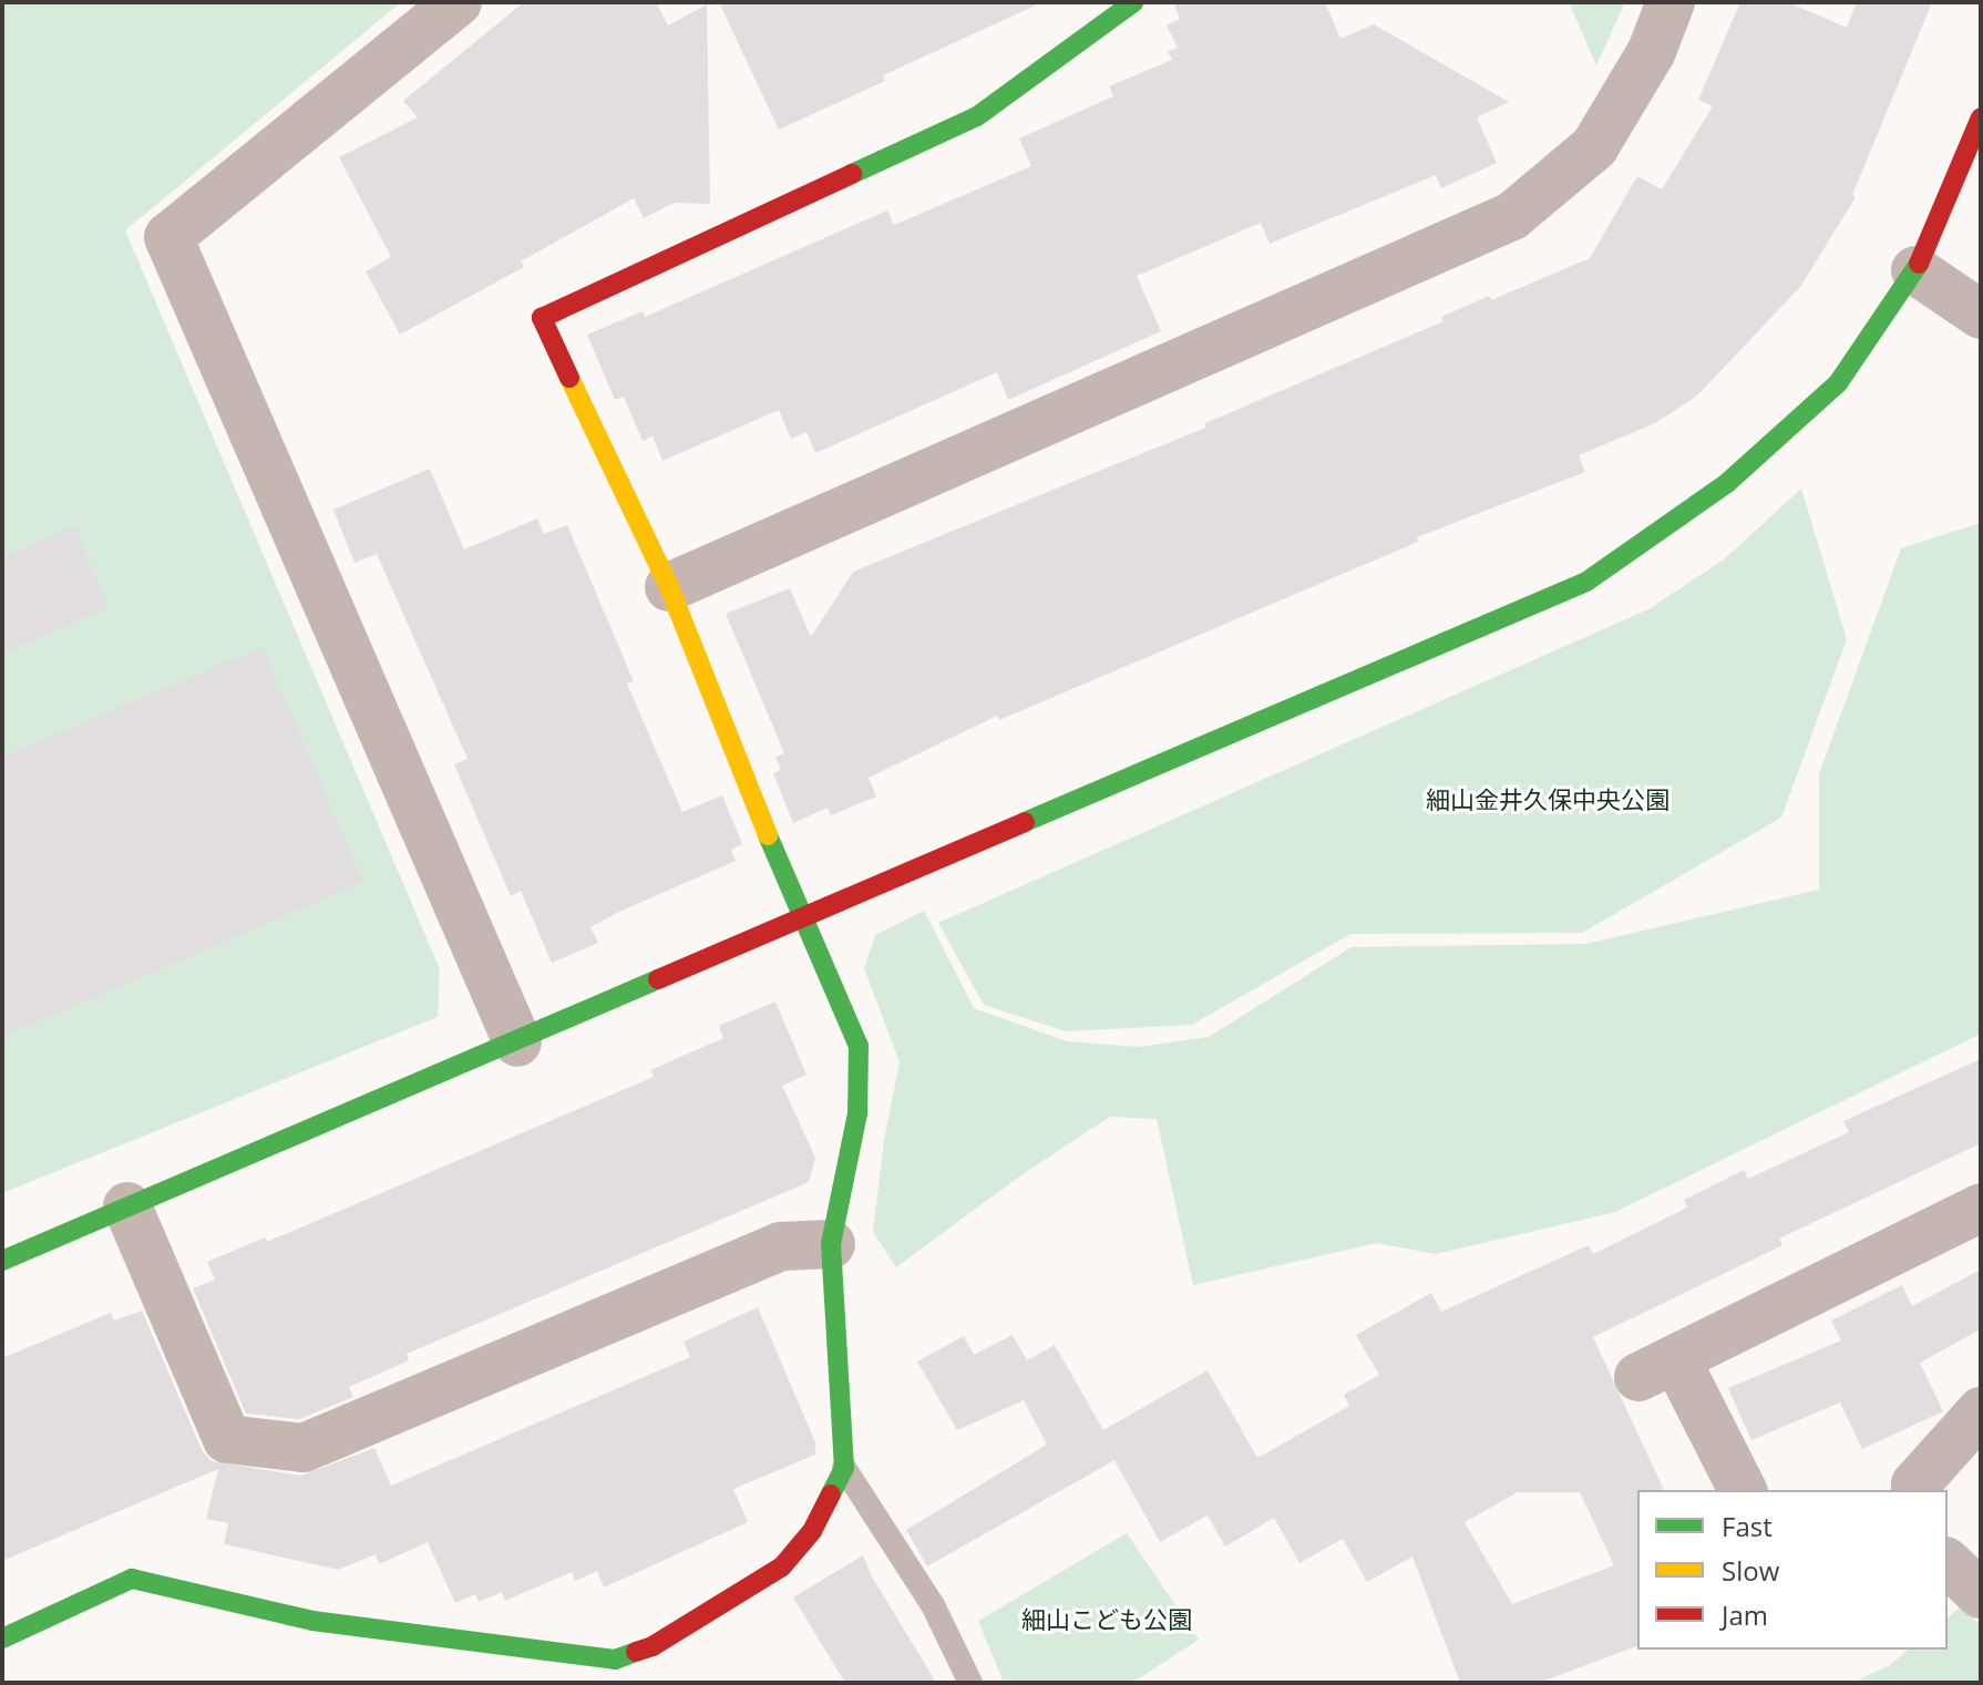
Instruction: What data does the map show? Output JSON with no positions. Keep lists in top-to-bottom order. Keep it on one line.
{"parks":["細山金井久保中央公園","細山こども公園"],"legend":["Fast","Slow","Jam"]}
